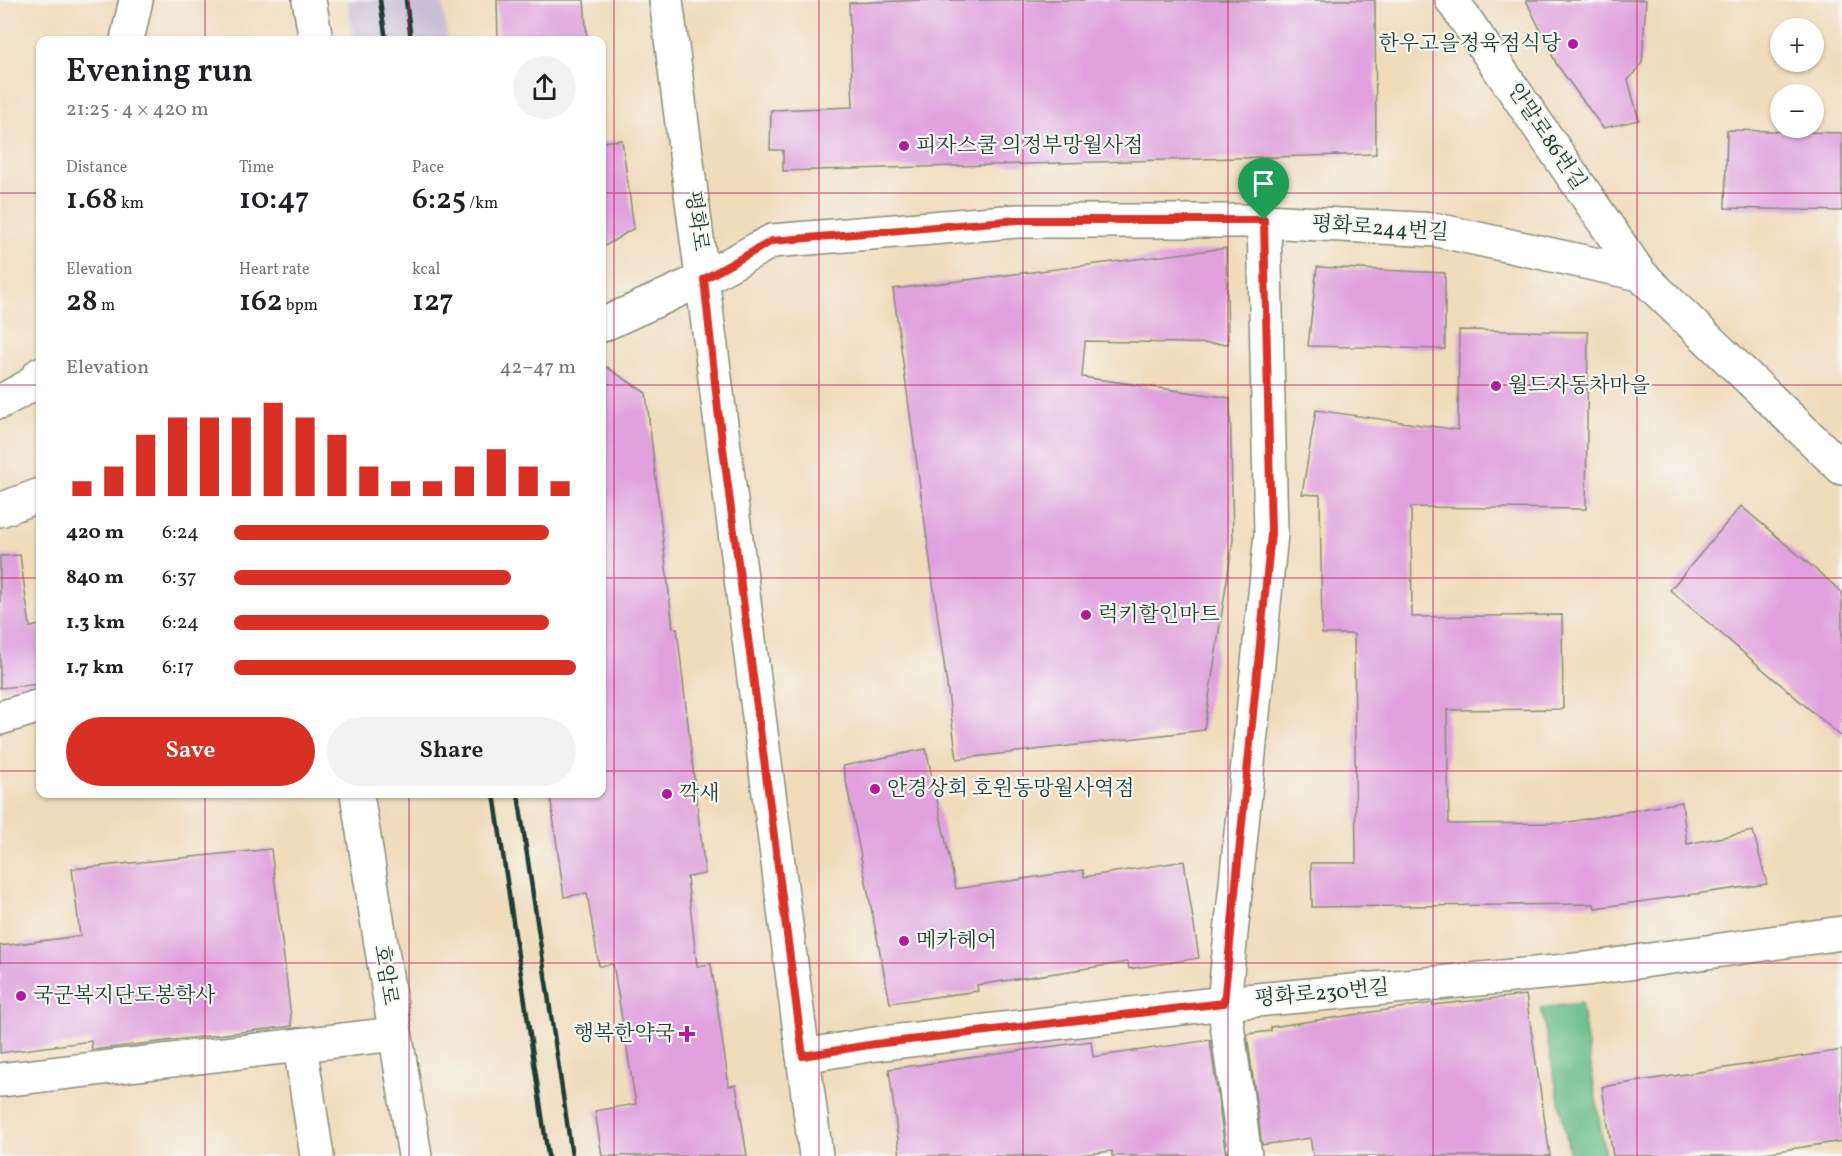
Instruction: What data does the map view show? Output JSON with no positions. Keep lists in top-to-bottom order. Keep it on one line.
{"streets":{"street":["안말로86번길","평화로","평화로244번길","호암로","평화로230번길"]},"crossings":[["안말로86번길","평화로244번길"],["평화로","평화로244번길"],["평화로","평화로230번길"]],"places":{"other":["한우고을정육점식당","피자스쿨 의정부망월사점","월드자동차마을","럭키할인마트","안경상회 호원동망월사역점","깍새","메카헤어","국군복지단도봉학사"],"health":["행복한약국"]},"page":{"map_buttons":["+","−"],"heading":["Evening run","21:25 · 4 × 420 m"],"stats":[["Distance","1.68 km"],["Time","10:47"],["Pace","6:25 /km"],["Elevation","28 m"],["Heart rate","162 bpm"],["kcal","127"]],"chart":["Elevation","42–47 m"],"list":[{"name":"420 m","note":"6:24"},{"name":"840 m","note":"6:37"},{"name":"1.3 km","note":"6:24"},{"name":"1.7 km","note":"6:17"}],"buttons":["Save","Share"]}}
